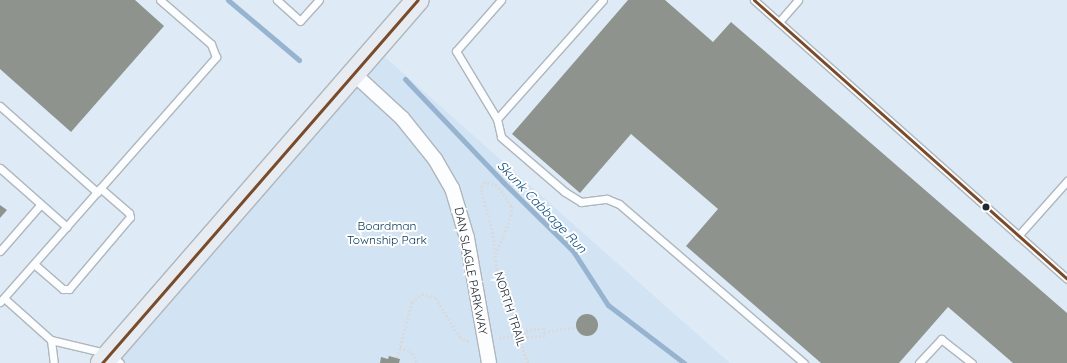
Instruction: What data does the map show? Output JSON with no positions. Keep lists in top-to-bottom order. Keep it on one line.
{"streets":{"street":["DAN SLAGLE PARKWAY"],"path":["NORTH TRAIL"]},"water":["Skunk Cabbage Run"],"parks":["Boardman Township Park"]}
